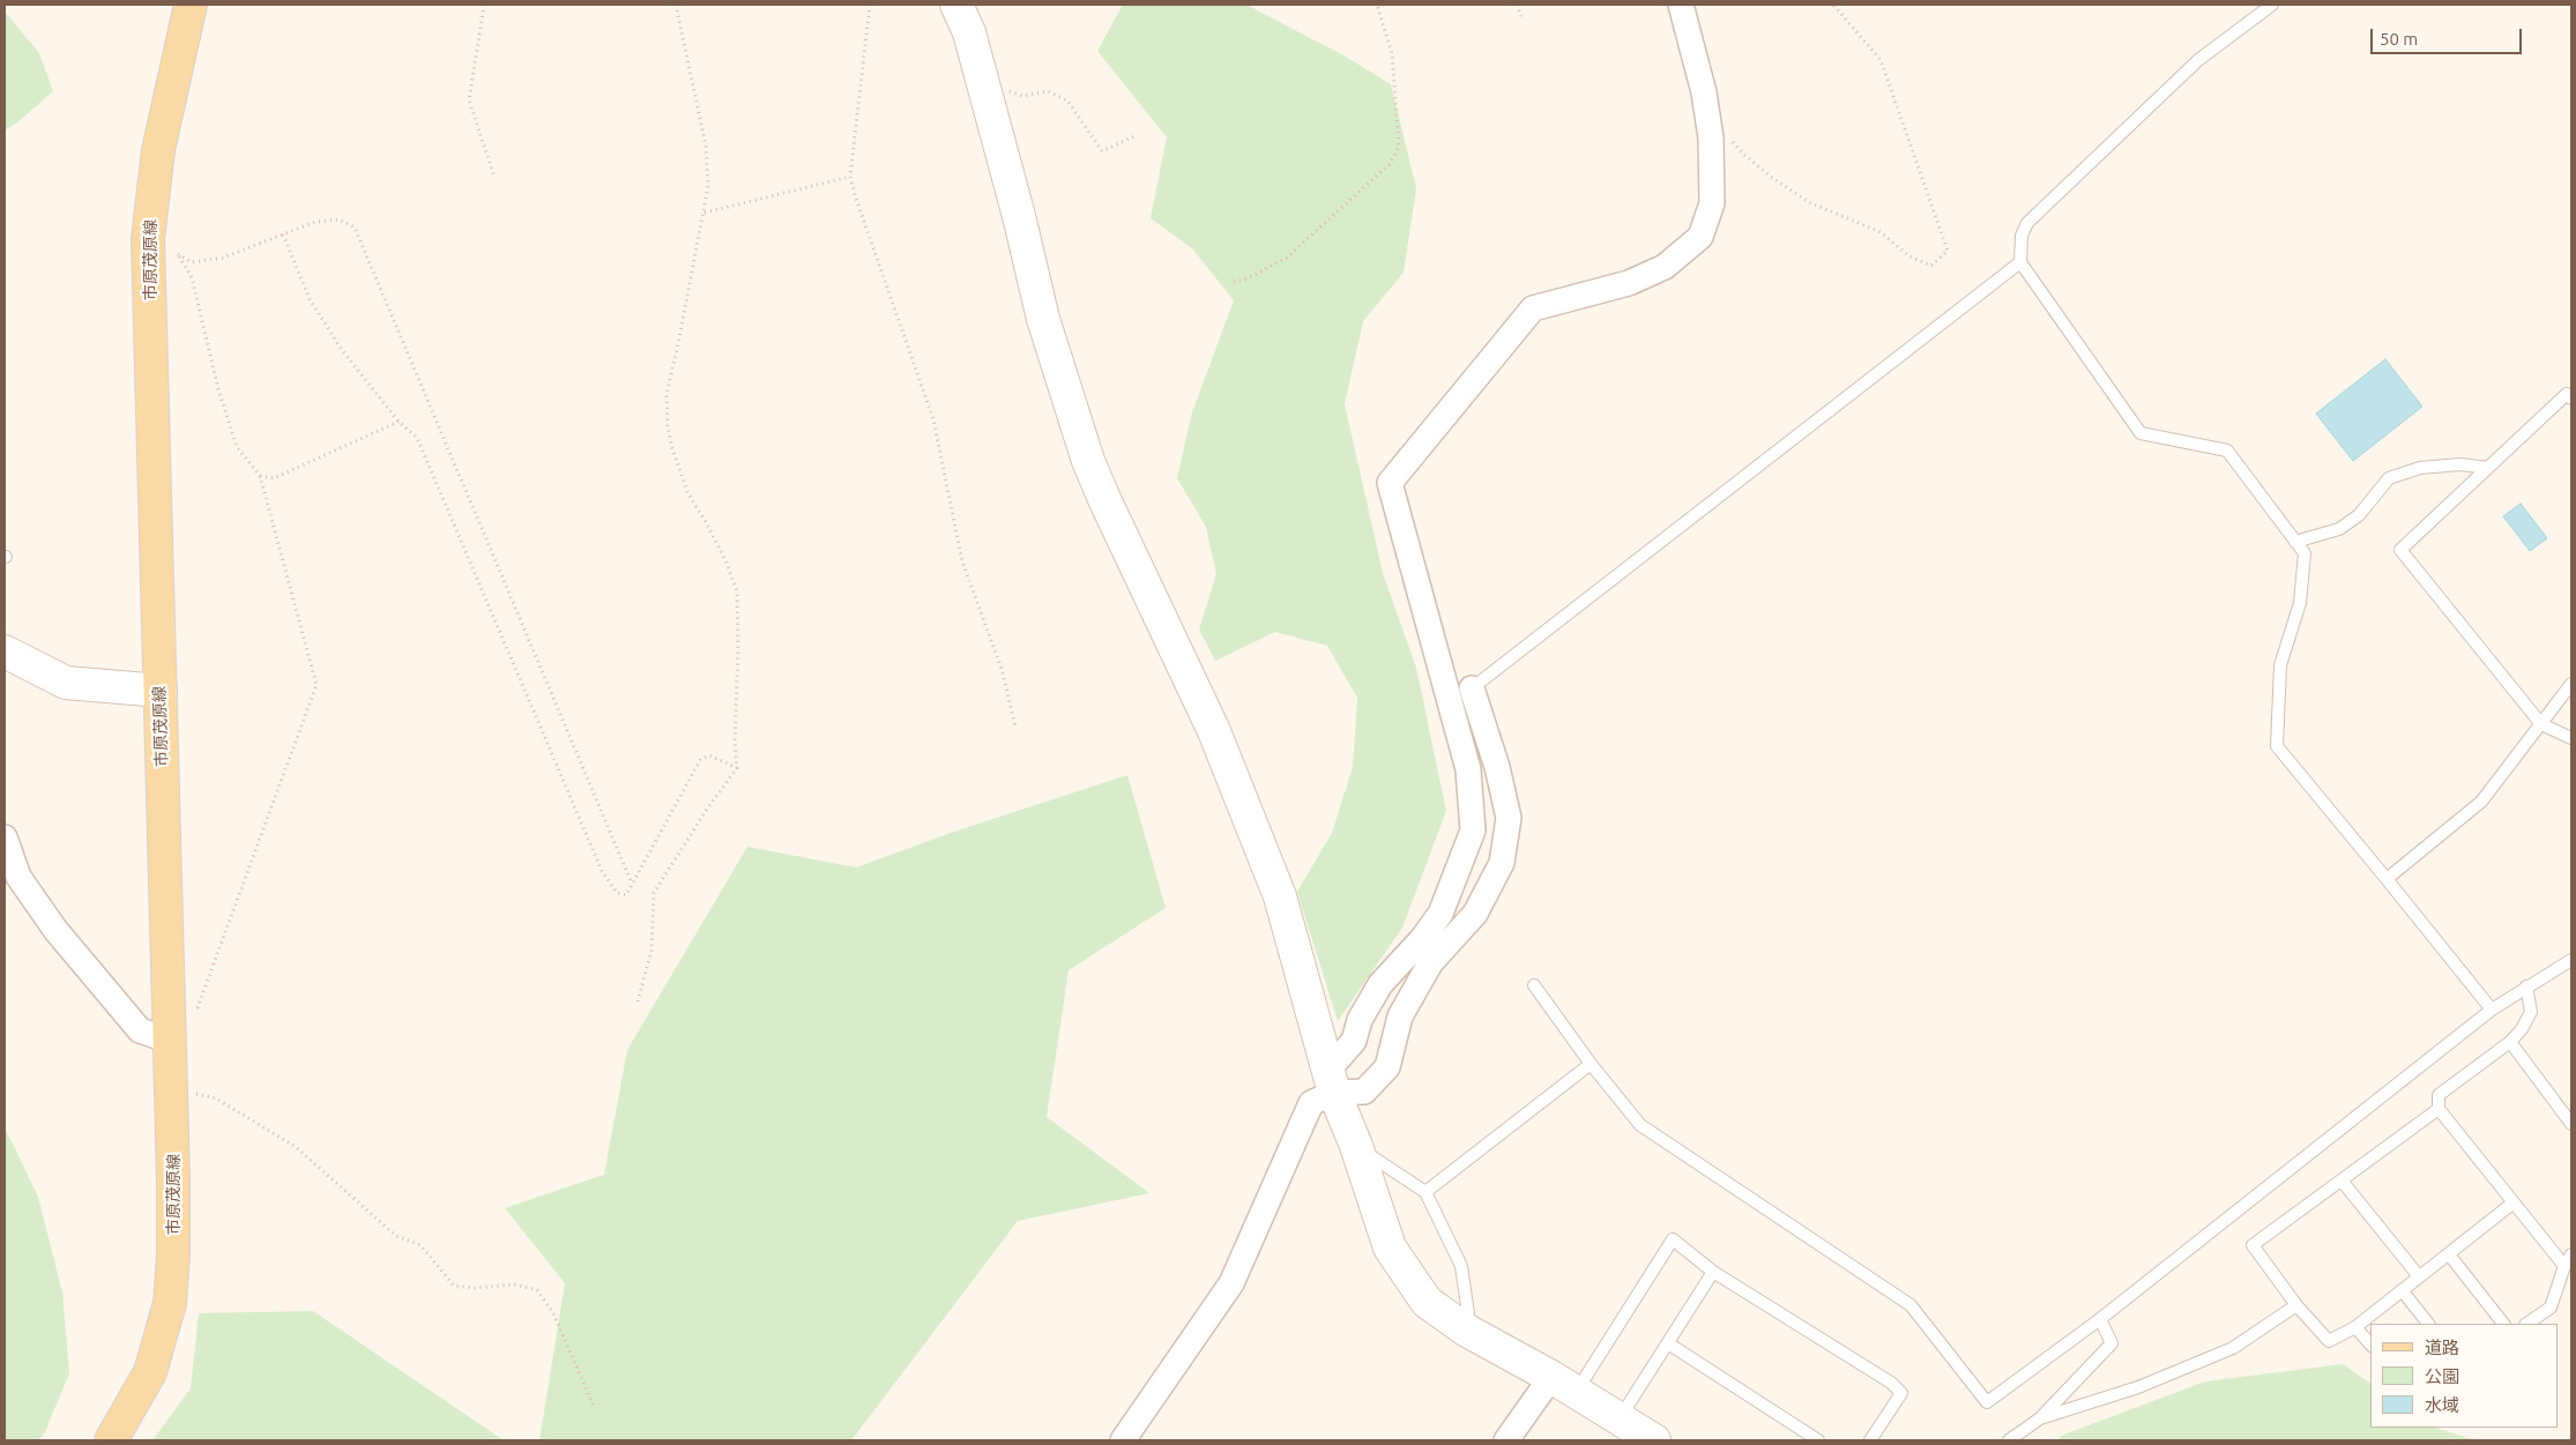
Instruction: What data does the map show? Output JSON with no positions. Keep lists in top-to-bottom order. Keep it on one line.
{"streets":{"main road":["市原茂原線"]},"legend":["道路","公園","水域"],"scale_bar":"50 m"}
